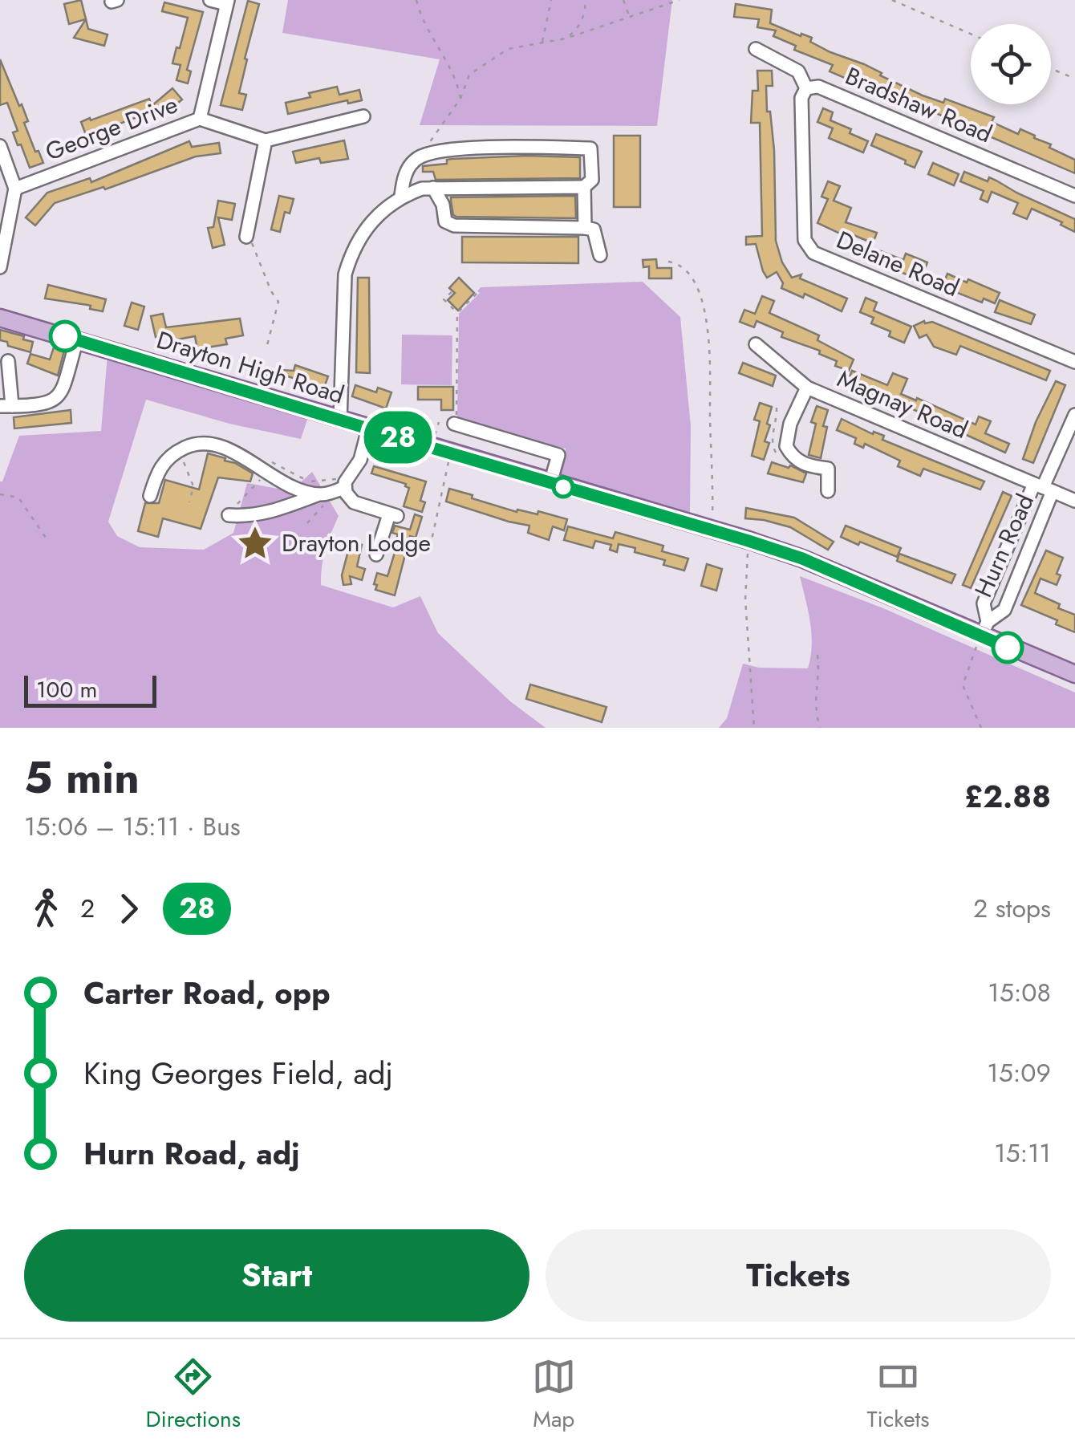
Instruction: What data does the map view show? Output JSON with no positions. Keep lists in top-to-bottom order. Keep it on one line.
{"streets":{"main road":["Drayton High Road"],"street":["Bradshaw Road","George Drive","Delane Road","Magnay Road","Hurn Road"]},"crossings":[["Bradshaw Road","Delane Road"],["Drayton High Road","Hurn Road"],["Magnay Road","Hurn Road"]],"places":{"place":["Drayton Lodge"]},"lines":["bus line 28"],"scale_bar":"100 m","page":{"on_map":"28","scale":"100 m","heading":["5 min","15:06 – 15:11 · Bus","£2.88"],"legs":["2","28","2 stops"],"list":[{"name":"Carter Road, opp","value":"15:08"},{"name":"King Georges Field, adj","value":"15:09"},{"name":"Hurn Road, adj","value":"15:11"}],"buttons":["Start","Tickets"],"tabs":["Directions","Map","Tickets"]}}
